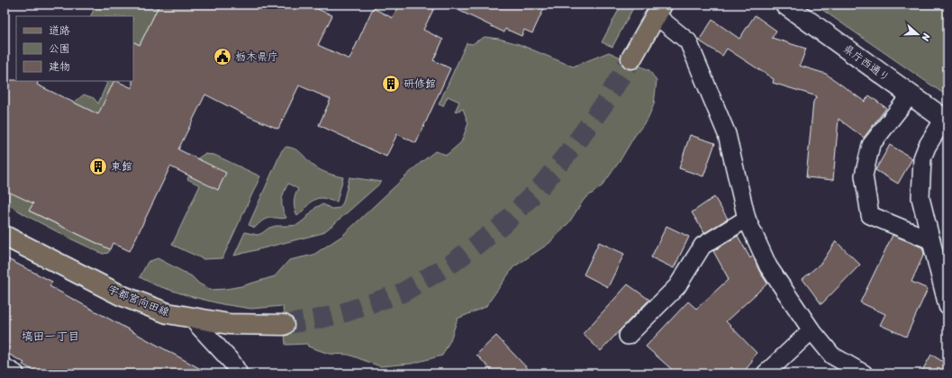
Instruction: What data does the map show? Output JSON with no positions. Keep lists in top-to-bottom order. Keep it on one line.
{"streets":{"main road":["宇都宮向田線"],"street":["県庁西通り"]},"districts":["塙田一丁目"],"places":{"public building":["栃木県庁"],"building":["研修館","東館"]},"legend":["道路","公園","建物"],"north":"right"}
